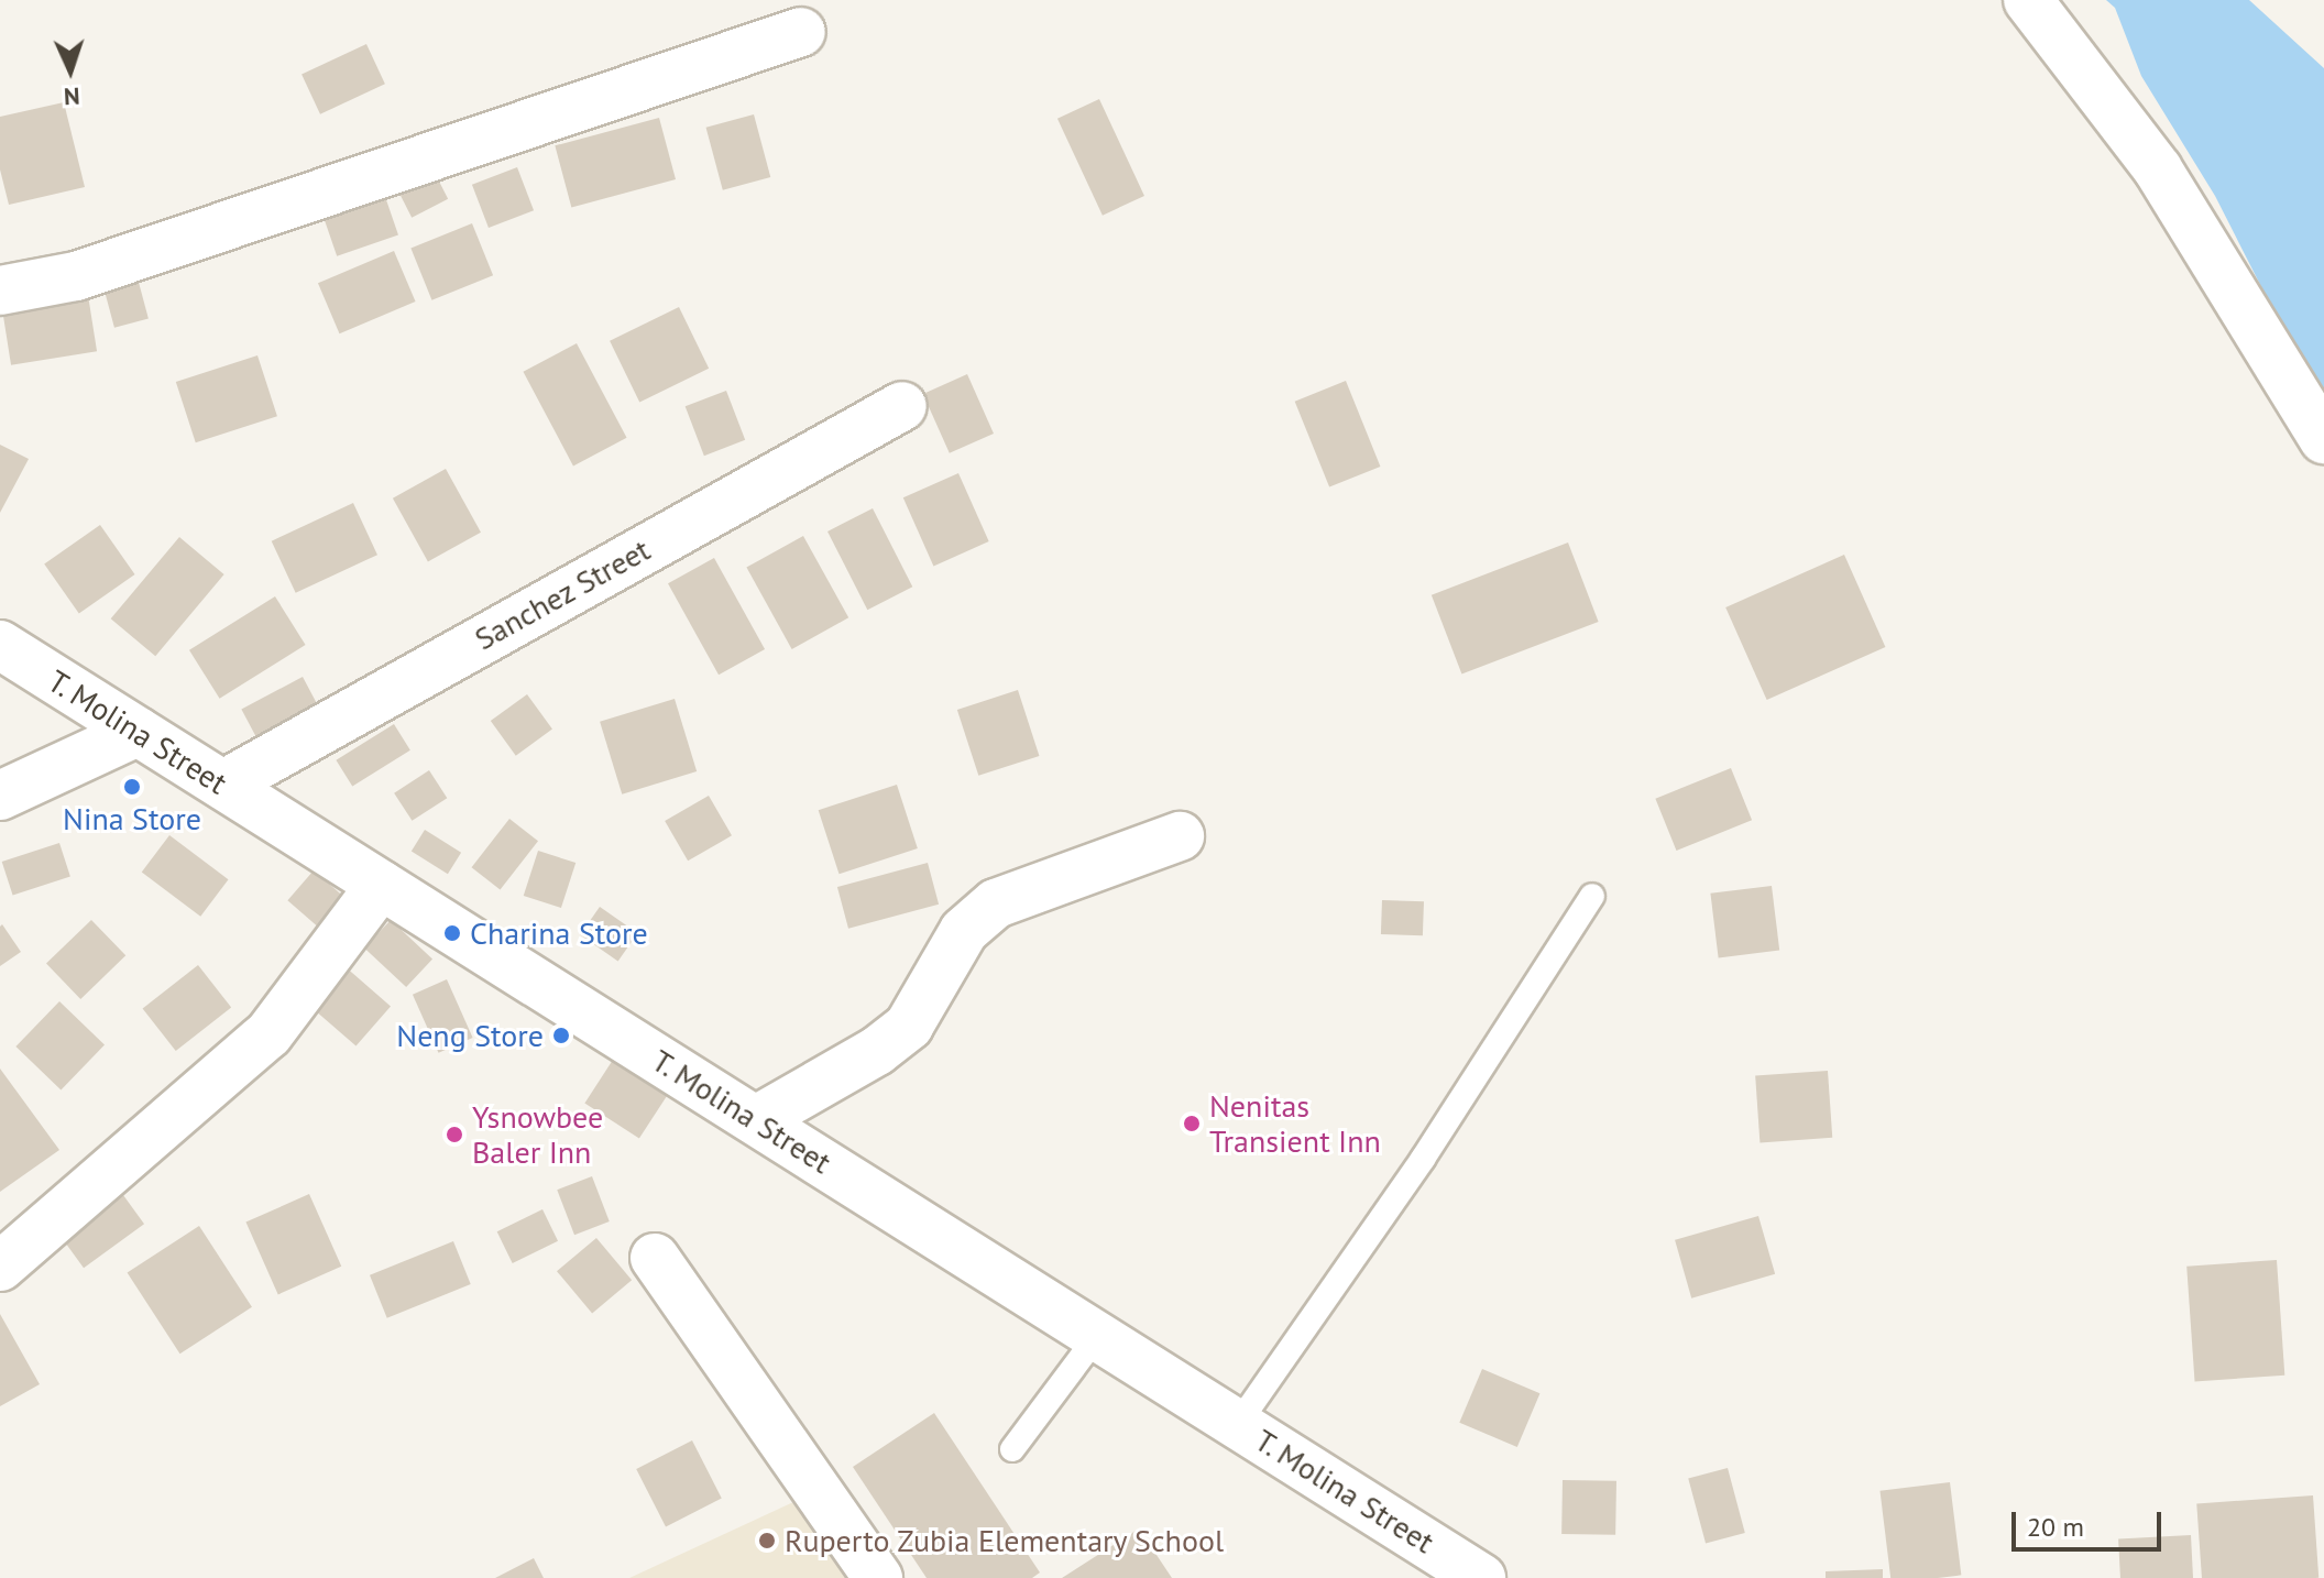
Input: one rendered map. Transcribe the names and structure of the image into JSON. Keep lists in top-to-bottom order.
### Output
{
  "streets": {
    "street": ["Sanchez Street", "T. Molina Street"]
  },
  "crossings": [
    ["Sanchez Street", "T. Molina Street"]
  ],
  "places": [
    "Nina Store",
    "Charina Store",
    "Neng Store",
    "Nenitas Transient Inn",
    "Ysnowbee Baler Inn",
    "Ruperto Zubia Elementary School"
  ],
  "scale_bar": "20 m",
  "north": "bottom"
}
